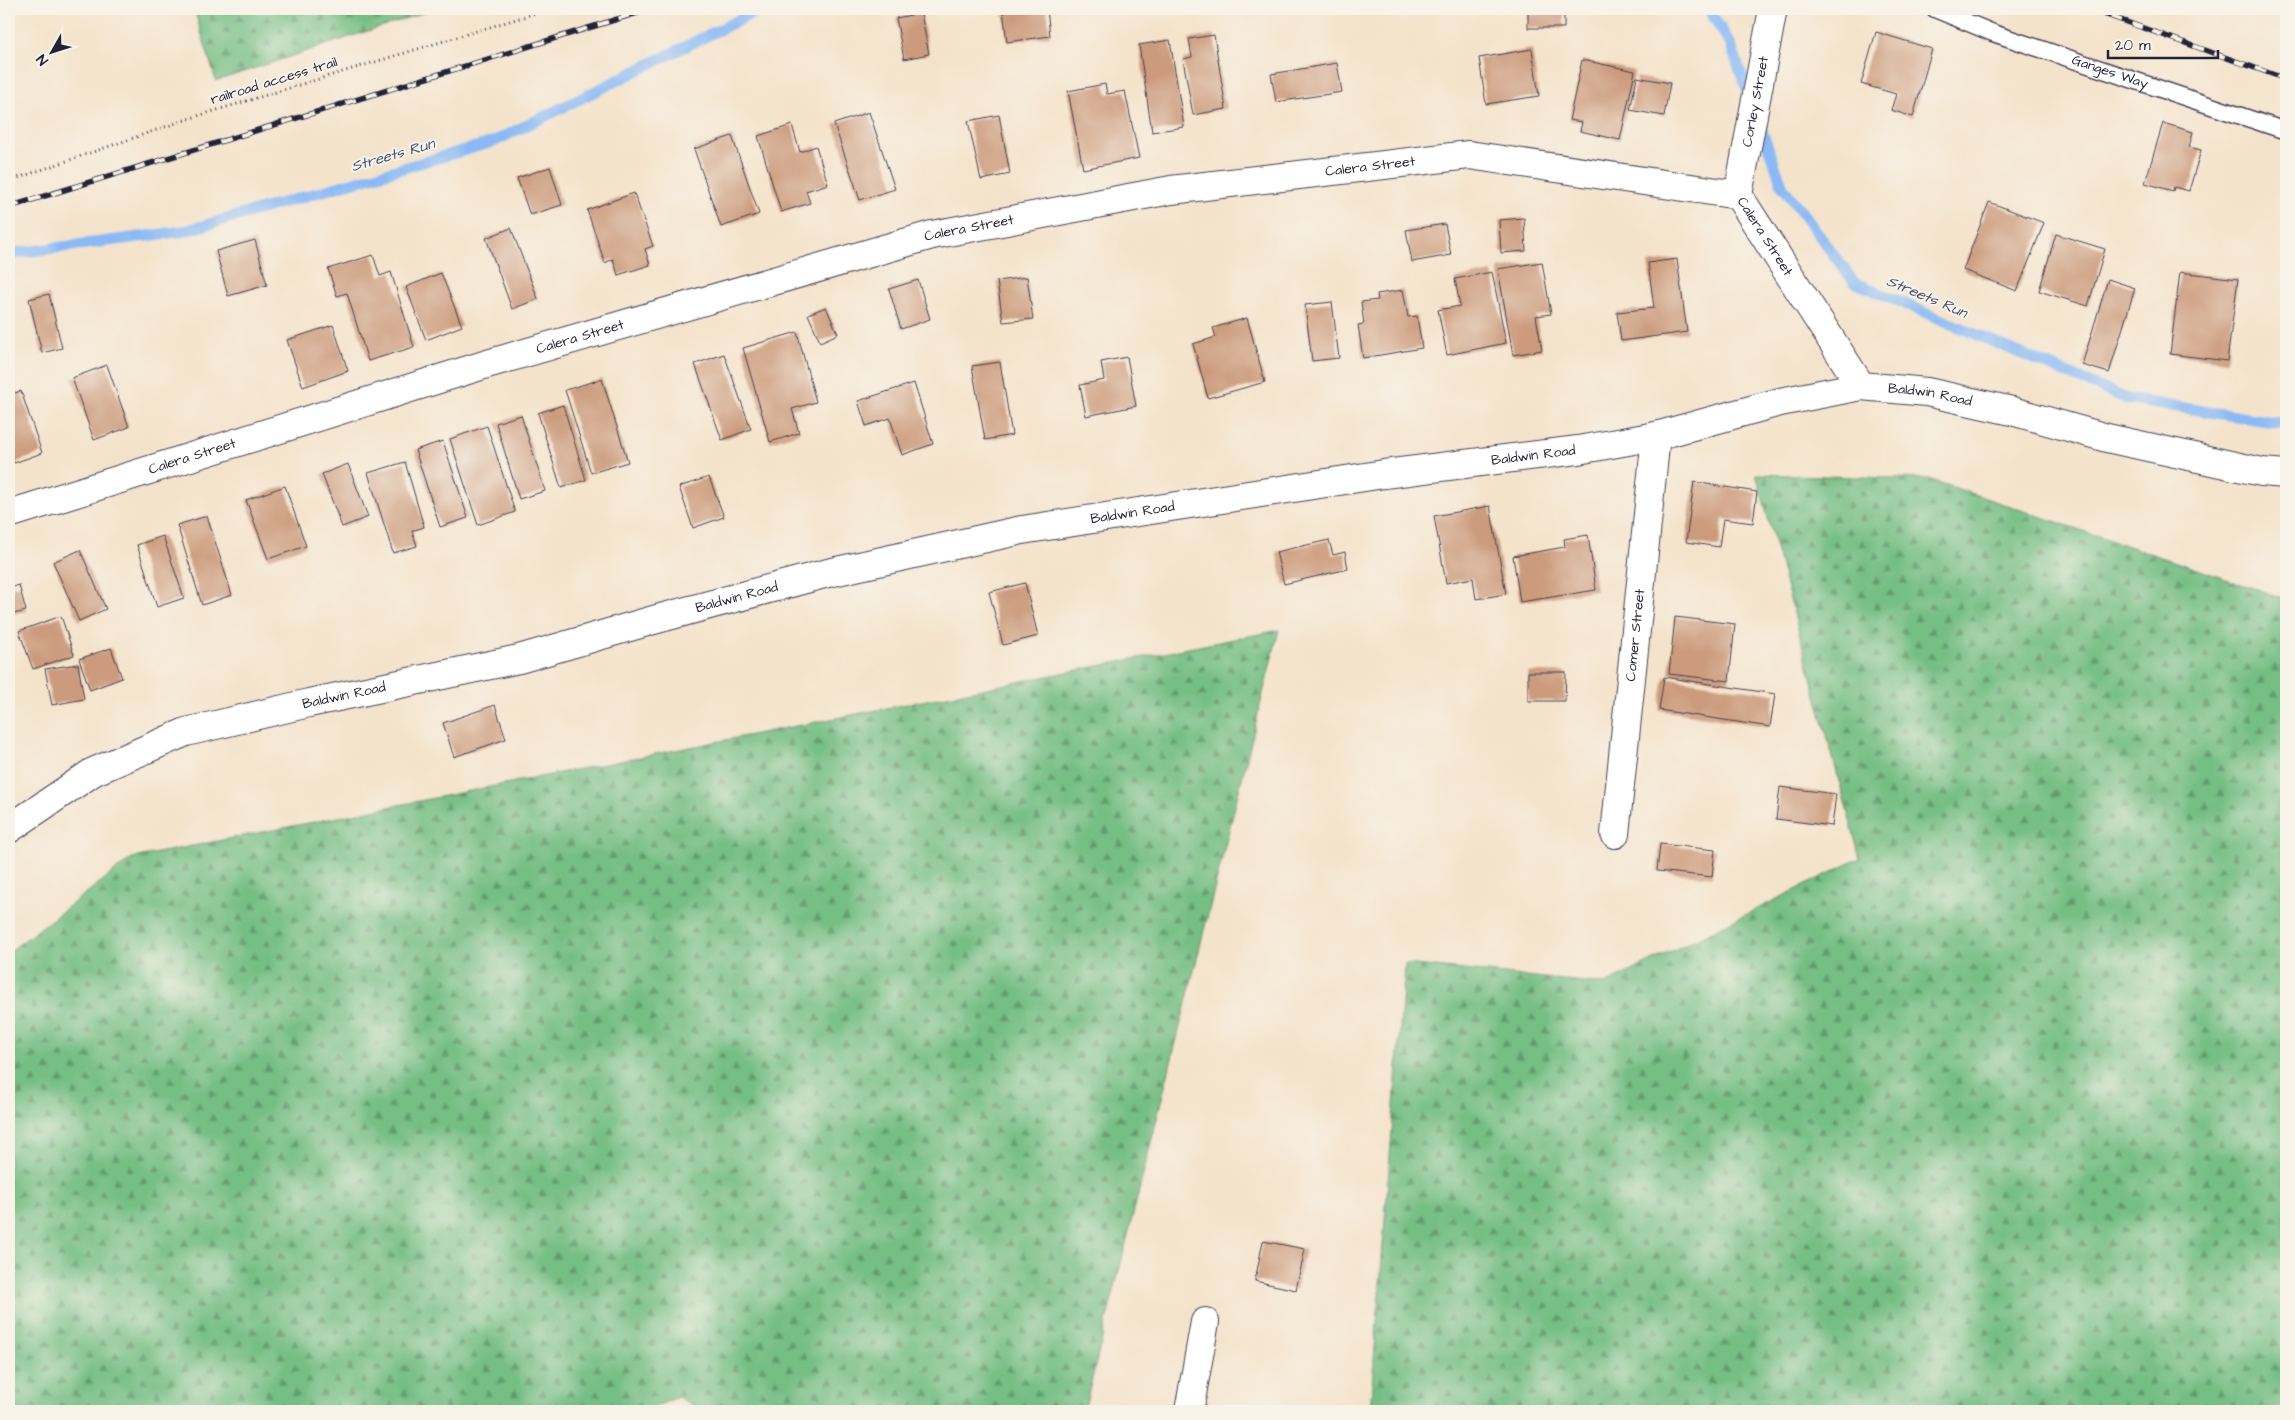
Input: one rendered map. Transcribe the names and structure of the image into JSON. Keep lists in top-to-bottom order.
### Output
{
  "streets": {
    "street": [
      "Corley Street",
      "Calera Street",
      "Baldwin Road",
      "Comer Street"
    ],
    "lane": ["Ganges Way"],
    "path": ["railroad access trail"]
  },
  "crossings": [
    ["Corley Street", "Calera Street"],
    ["Calera Street", "Baldwin Road"],
    ["Baldwin Road", "Comer Street"]
  ],
  "water": ["Streets Run"],
  "scale_bar": "20 m",
  "north": "bottom left"
}
